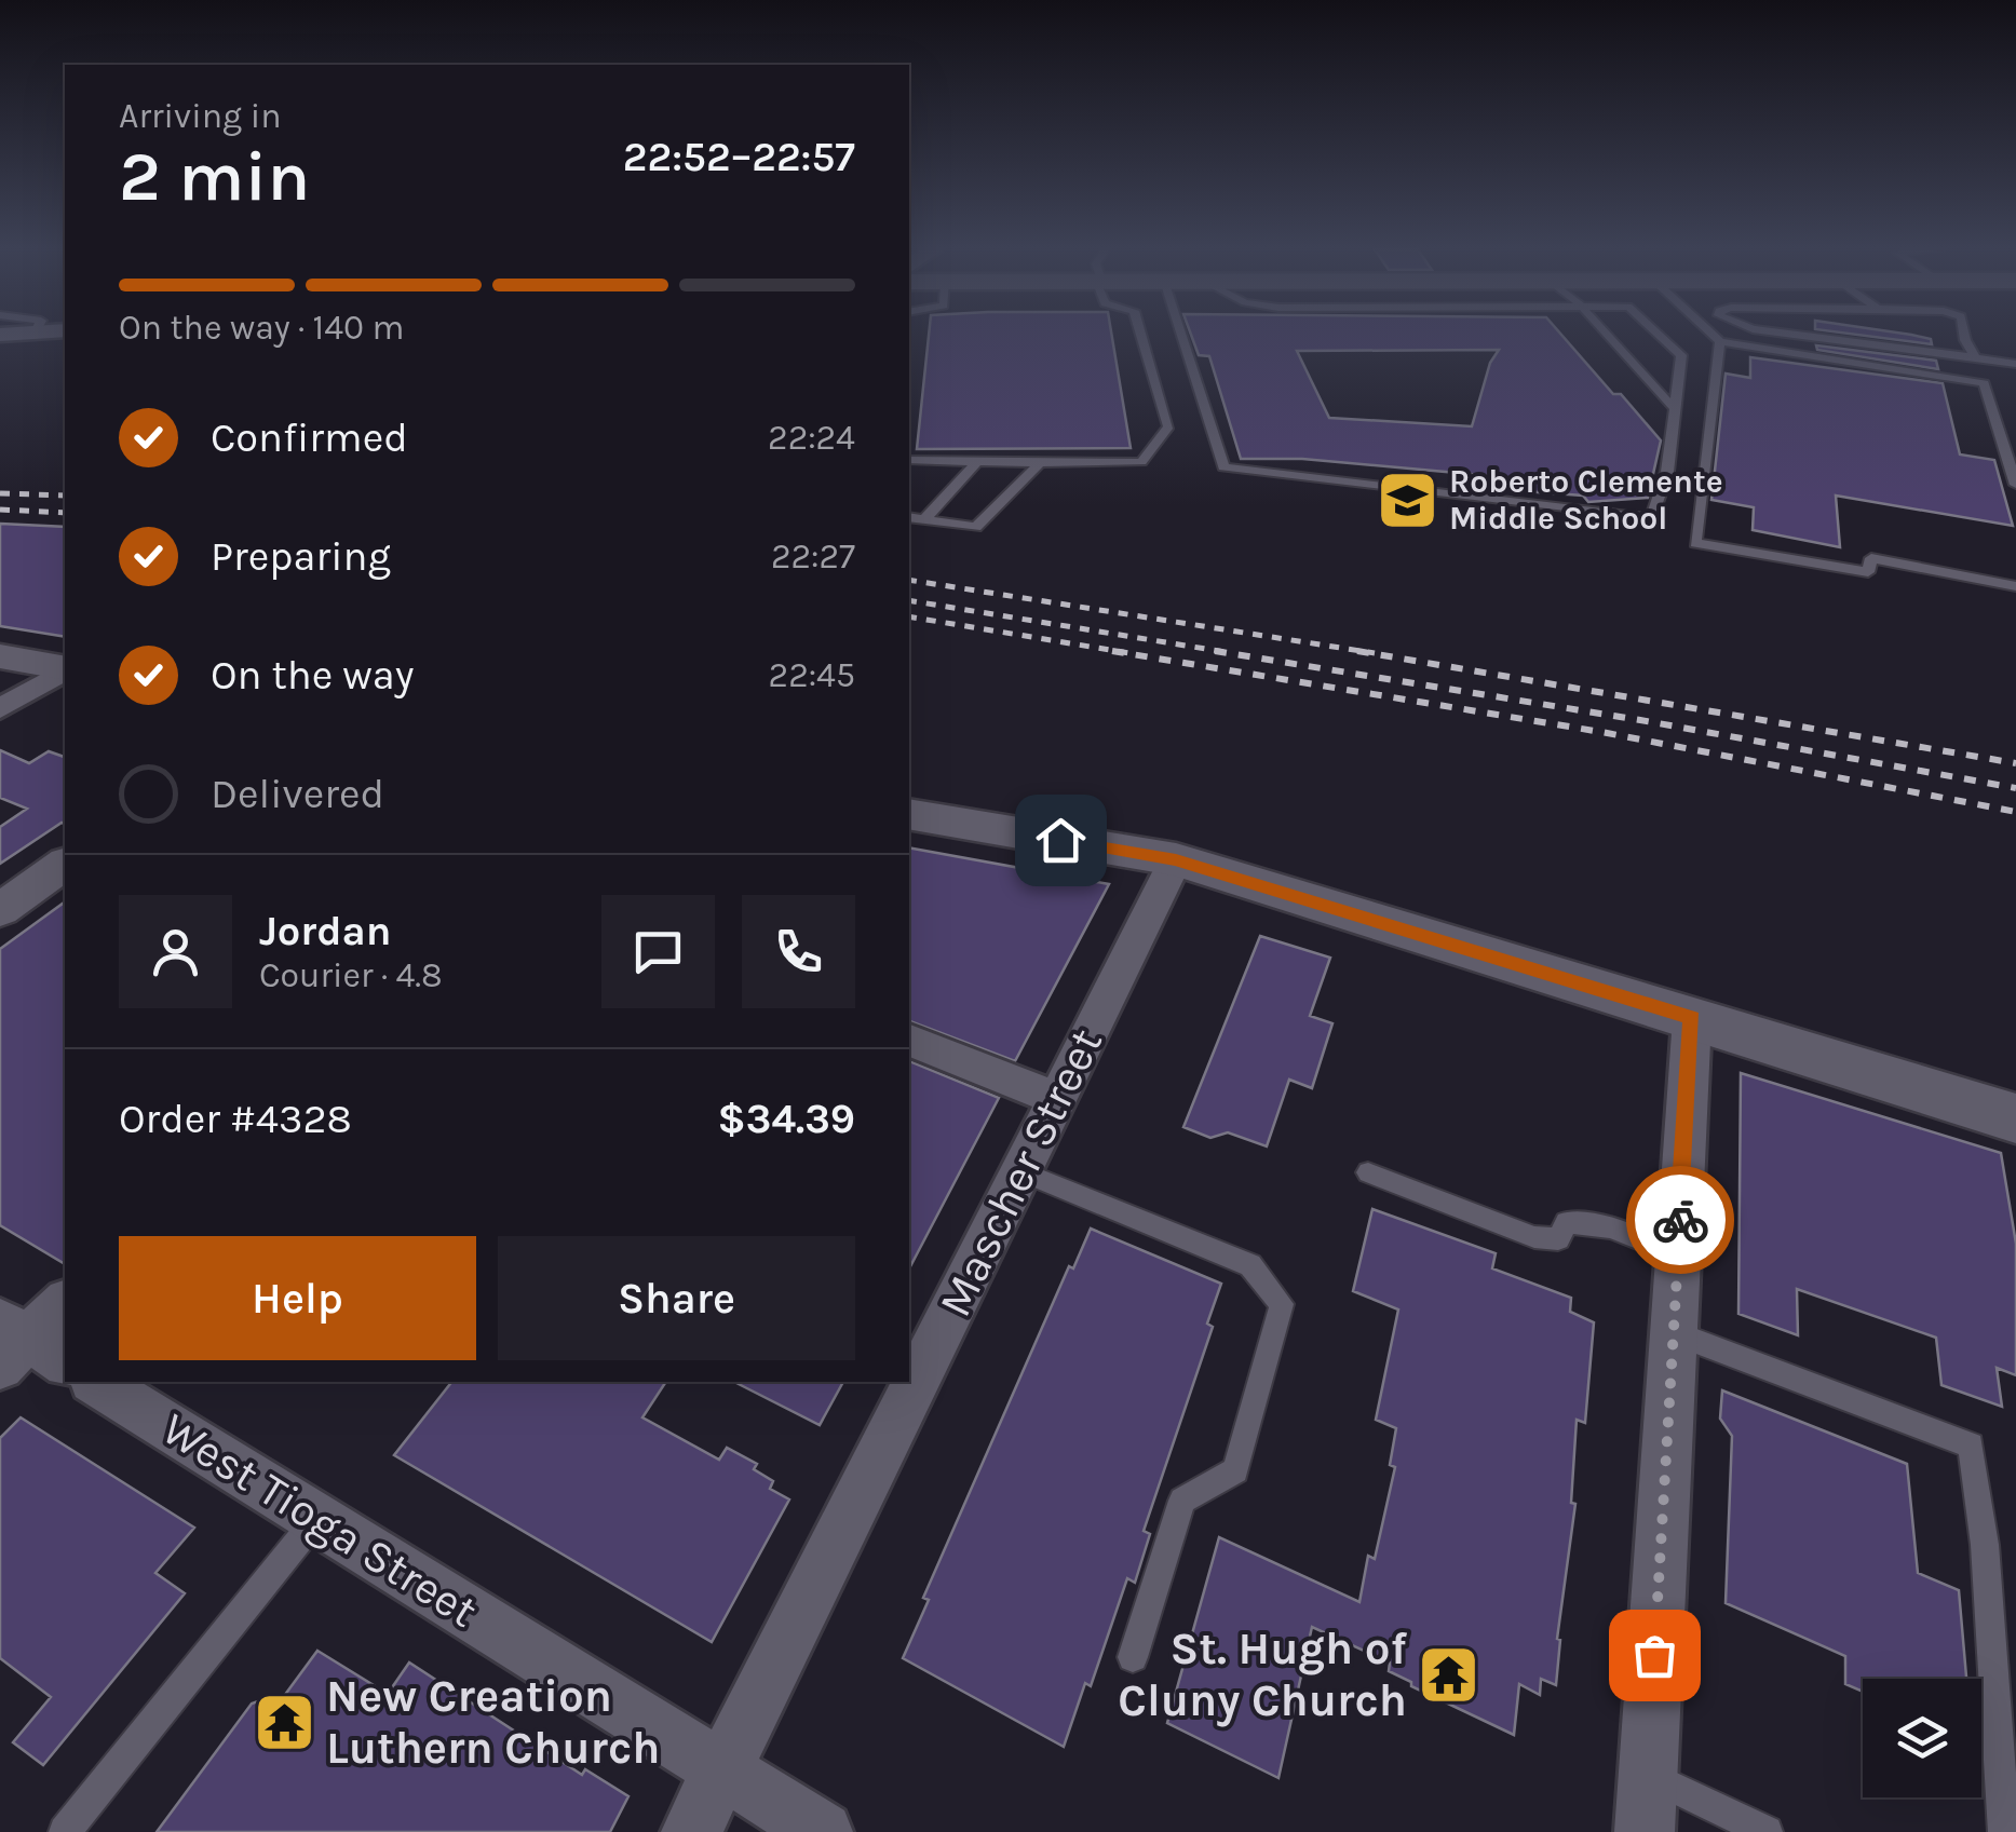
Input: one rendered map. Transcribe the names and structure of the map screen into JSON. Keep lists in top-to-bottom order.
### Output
{
  "streets": {
    "street": ["Mascher Street", "West Tioga Street"]
  },
  "crossings": [
    ["Mascher Street", "West Tioga Street"]
  ],
  "places": {
    "school or university": ["Roberto Clemente Middle School"],
    "temple": ["St. Hugh of Cluny Church", "New Creation Luthern Church"]
  },
  "page": {
    "heading": ["2 min", "Arriving in", "22:52–22:57"],
    "panel": [
      "Jordan",
      "Courier · 4.8",
      "Order #4328",
      "$34.39"
    ],
    "bar": "On the way · 140 m",
    "list": [
      ["Confirmed", "22:24"],
      ["Preparing", "22:27"],
      ["On the way", "22:45"],
      "Delivered"
    ],
    "buttons": ["Help", "Share"]
  }
}
